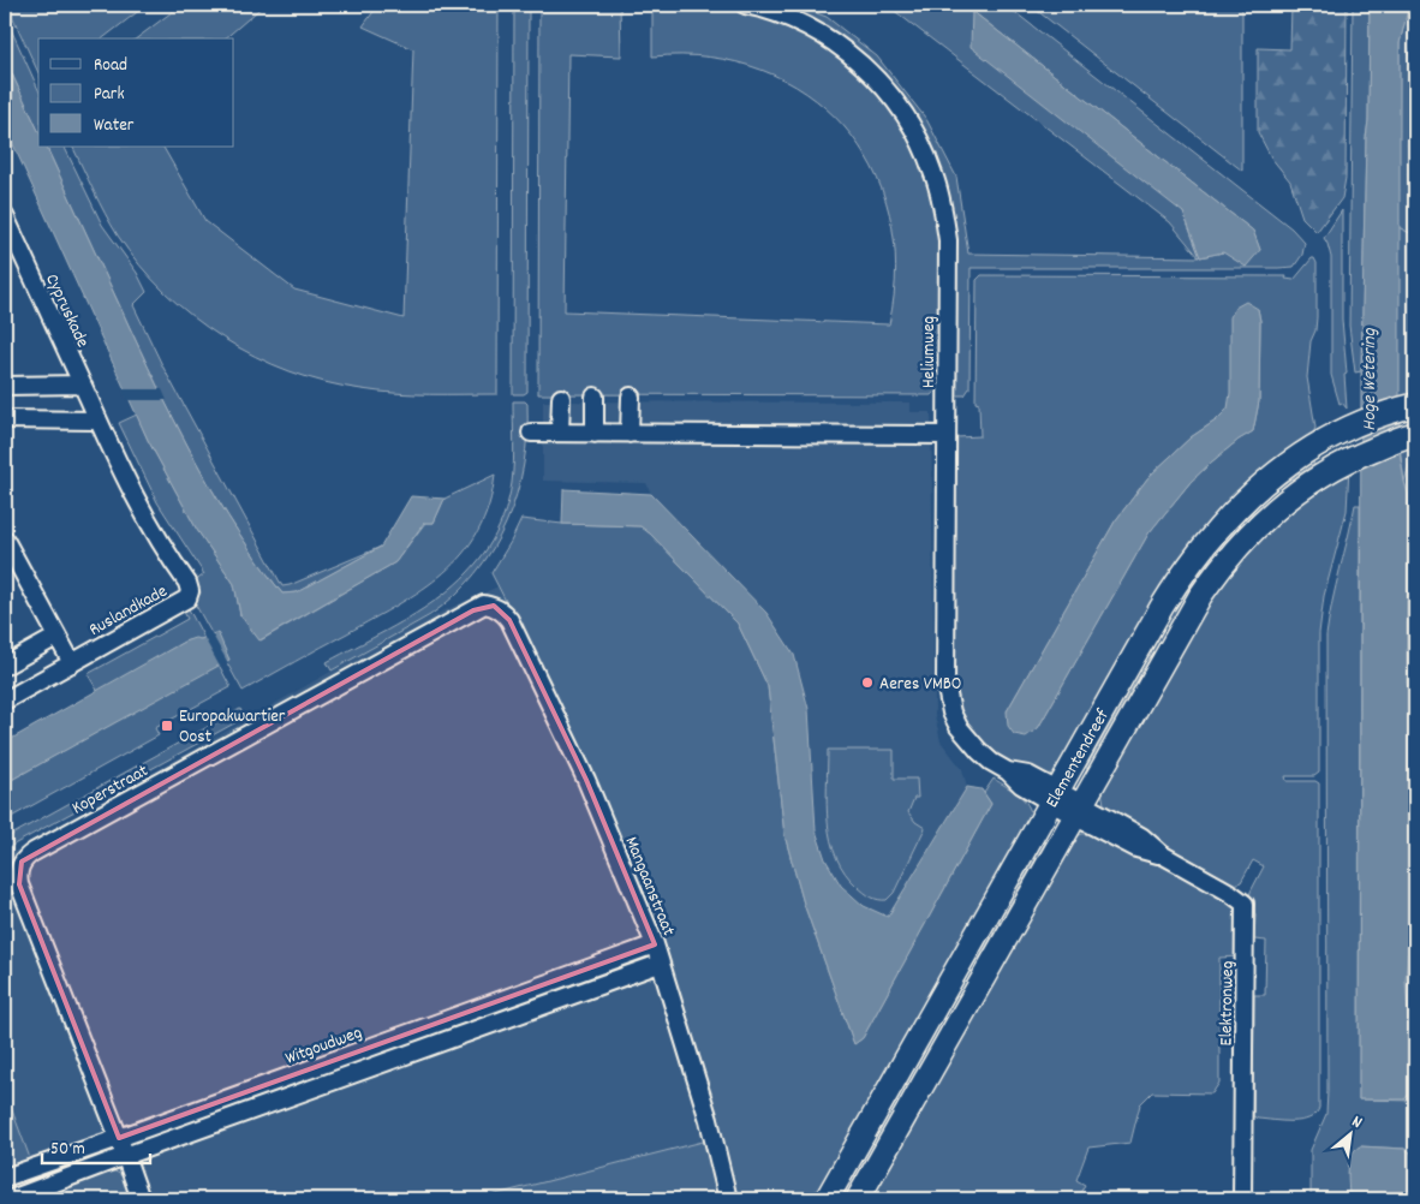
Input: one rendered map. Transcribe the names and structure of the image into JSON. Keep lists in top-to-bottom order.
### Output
{
  "streets": {
    "main road": ["Elementendreef"],
    "street": [
      "Cypruskade",
      "Heliumweg",
      "Ruslandkade",
      "Koperstraat",
      "Mangaanstraat",
      "Elektronweg",
      "Witgoudweg"
    ]
  },
  "crossings": [
    ["Cypruskade", "Ruslandkade"],
    ["Heliumweg", "Elementendreef"],
    ["Heliumweg", "Elektronweg"],
    ["Elementendreef", "Elektronweg"],
    ["Koperstraat", "Mangaanstraat"],
    ["Koperstraat", "Witgoudweg"],
    ["Mangaanstraat", "Witgoudweg"]
  ],
  "water": ["Hoge Wetering"],
  "places": {
    "other": ["Aeres VMBO"],
    "transit": ["Europakwartier Oost"]
  },
  "legend": ["Road", "Park", "Water"],
  "scale_bar": "50 m",
  "north": "top right"
}
